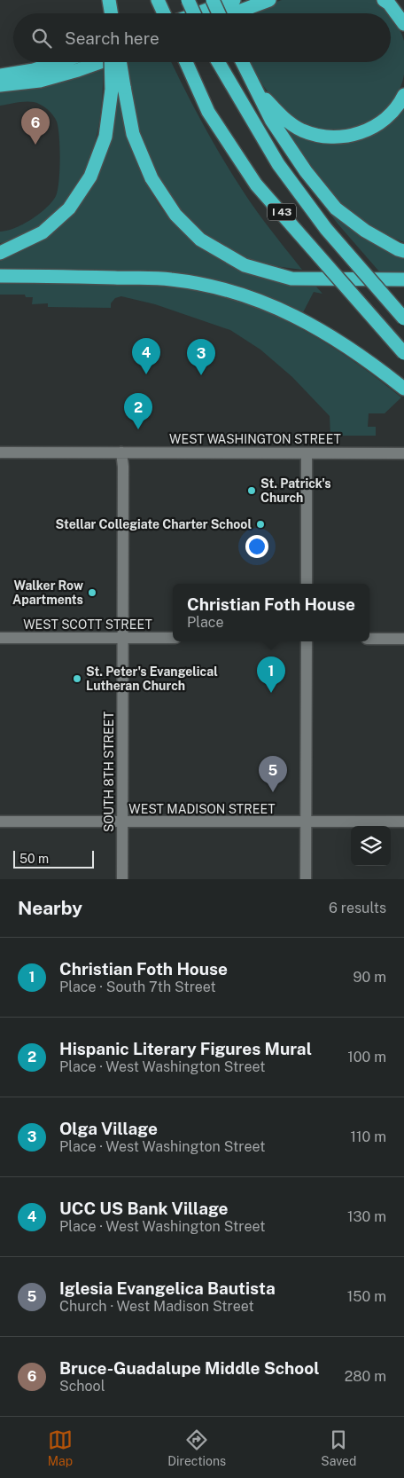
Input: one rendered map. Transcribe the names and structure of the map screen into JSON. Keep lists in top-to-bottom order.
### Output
{
  "streets": {
    "highway": ["I 43"],
    "street": [
      "WEST WASHINGTON STREET",
      "WEST SCOTT STREET",
      "SOUTH 8TH STREET",
      "WEST MADISON STREET"
    ]
  },
  "crossings": [
    ["WEST WASHINGTON STREET", "SOUTH 8TH STREET"],
    ["WEST SCOTT STREET", "SOUTH 8TH STREET"],
    ["SOUTH 8TH STREET", "WEST MADISON STREET"]
  ],
  "places": [
    "St. Patrick's Church",
    "Stellar Collegiate Charter School",
    "Walker Row Apartments",
    "St. Peter's Evangelical Lutheran Church"
  ],
  "scale_bar": "50 m",
  "page": {
    "search": "Search here",
    "pins": [
      "6",
      "4",
      "3",
      "2",
      "1",
      "5"
    ],
    "popup": ["Christian Foth House", "Place"],
    "scale": "50 m",
    "heading": ["Nearby", "6 results"],
    "list": [
      {
        "mark": "1",
        "name": "Christian Foth House",
        "note": "Place · South 7th Street",
        "value": "90 m"
      },
      {
        "mark": "2",
        "name": "Hispanic Literary Figures Mural",
        "note": "Place · West Washington Street",
        "value": "100 m"
      },
      {
        "mark": "3",
        "name": "Olga Village",
        "note": "Place · West Washington Street",
        "value": "110 m"
      },
      {
        "mark": "4",
        "name": "UCC US Bank Village",
        "note": "Place · West Washington Street",
        "value": "130 m"
      },
      {
        "mark": "5",
        "name": "Iglesia Evangelica Bautista",
        "note": "Church · West Madison Street",
        "value": "150 m"
      },
      {
        "mark": "6",
        "name": "Bruce-Guadalupe Middle School",
        "note": "School",
        "value": "280 m"
      }
    ],
    "nav": ["Map", "Directions", "Saved"]
  }
}
